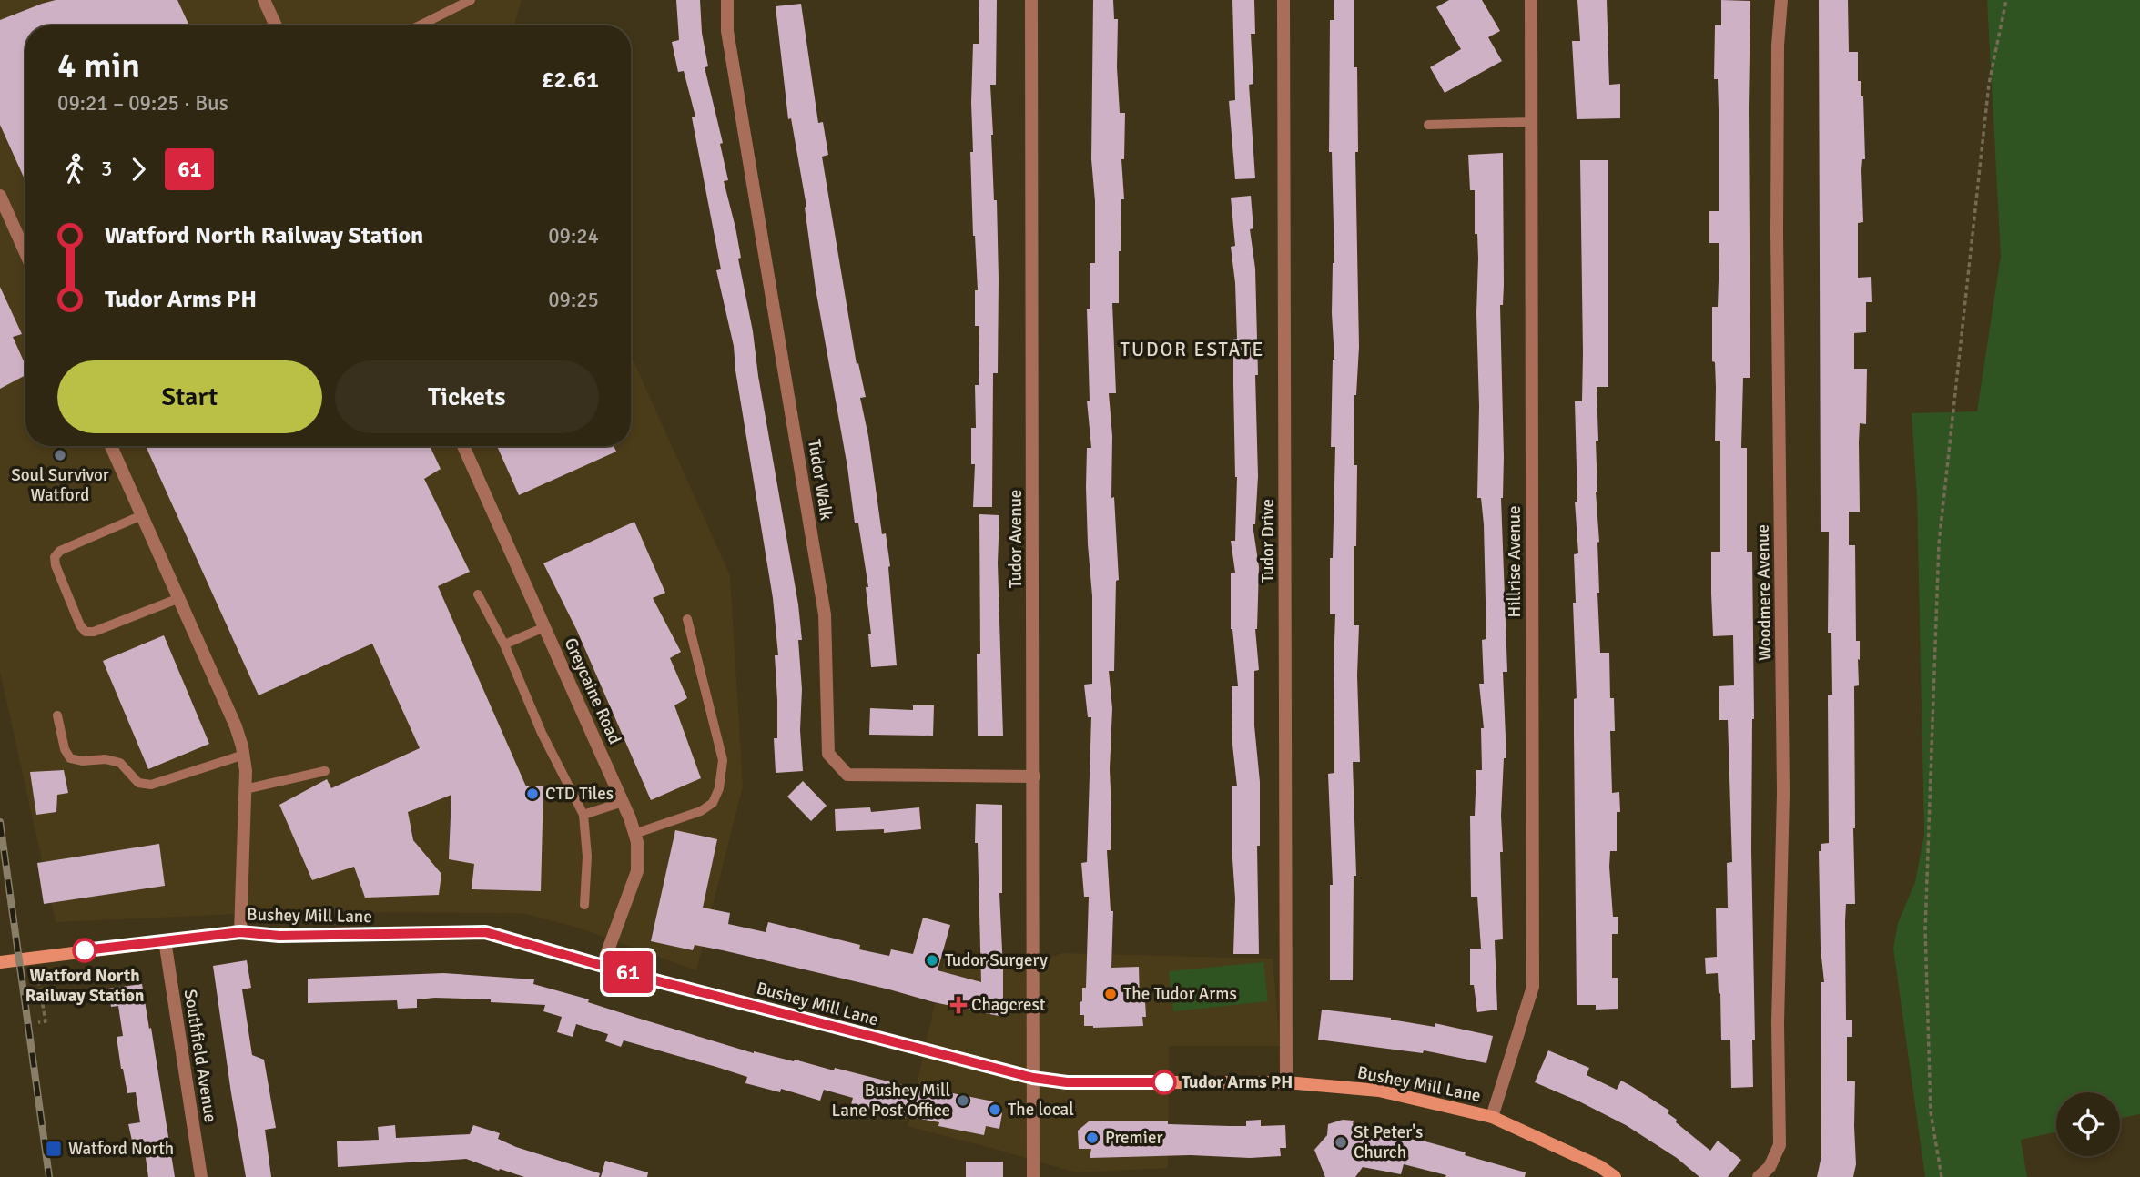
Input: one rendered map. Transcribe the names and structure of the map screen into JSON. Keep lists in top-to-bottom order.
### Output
{
  "streets": {
    "street": [
      "Tudor Walk",
      "Tudor Avenue",
      "Tudor Drive",
      "Hillrise Avenue",
      "Woodmere Avenue",
      "Greycaine Road",
      "Bushey Mill Lane",
      "Southfield Avenue"
    ]
  },
  "crossings": [
    ["Tudor Walk", "Tudor Avenue"],
    ["Tudor Avenue", "Bushey Mill Lane"],
    ["Tudor Drive", "Bushey Mill Lane"],
    ["Hillrise Avenue", "Bushey Mill Lane"],
    ["Greycaine Road", "Bushey Mill Lane"],
    ["Bushey Mill Lane", "Southfield Avenue"]
  ],
  "districts": ["TUDOR ESTATE"],
  "places": {
    "other": [
      "Soul Survivor Watford",
      "CTD Tiles",
      "Watford North Railway Station",
      "Tudor Surgery",
      "The Tudor Arms",
      "Tudor Arms PH",
      "Bushey Mill Lane Post Office",
      "The local",
      "Premier",
      "St Peter's Church"
    ],
    "health": ["Chagcrest"],
    "transit": ["Watford North"]
  },
  "lines": ["bus line 61"],
  "page": {
    "on_map": "61",
    "heading": ["4 min", "09:21 – 09:25 · Bus", "£2.61"],
    "legs": ["3", "61"],
    "list": [
      {
        "name": "Watford North Railway Station",
        "value": "09:24"
      },
      {
        "name": "Tudor Arms PH",
        "value": "09:25"
      }
    ],
    "buttons": ["Start", "Tickets"]
  }
}
